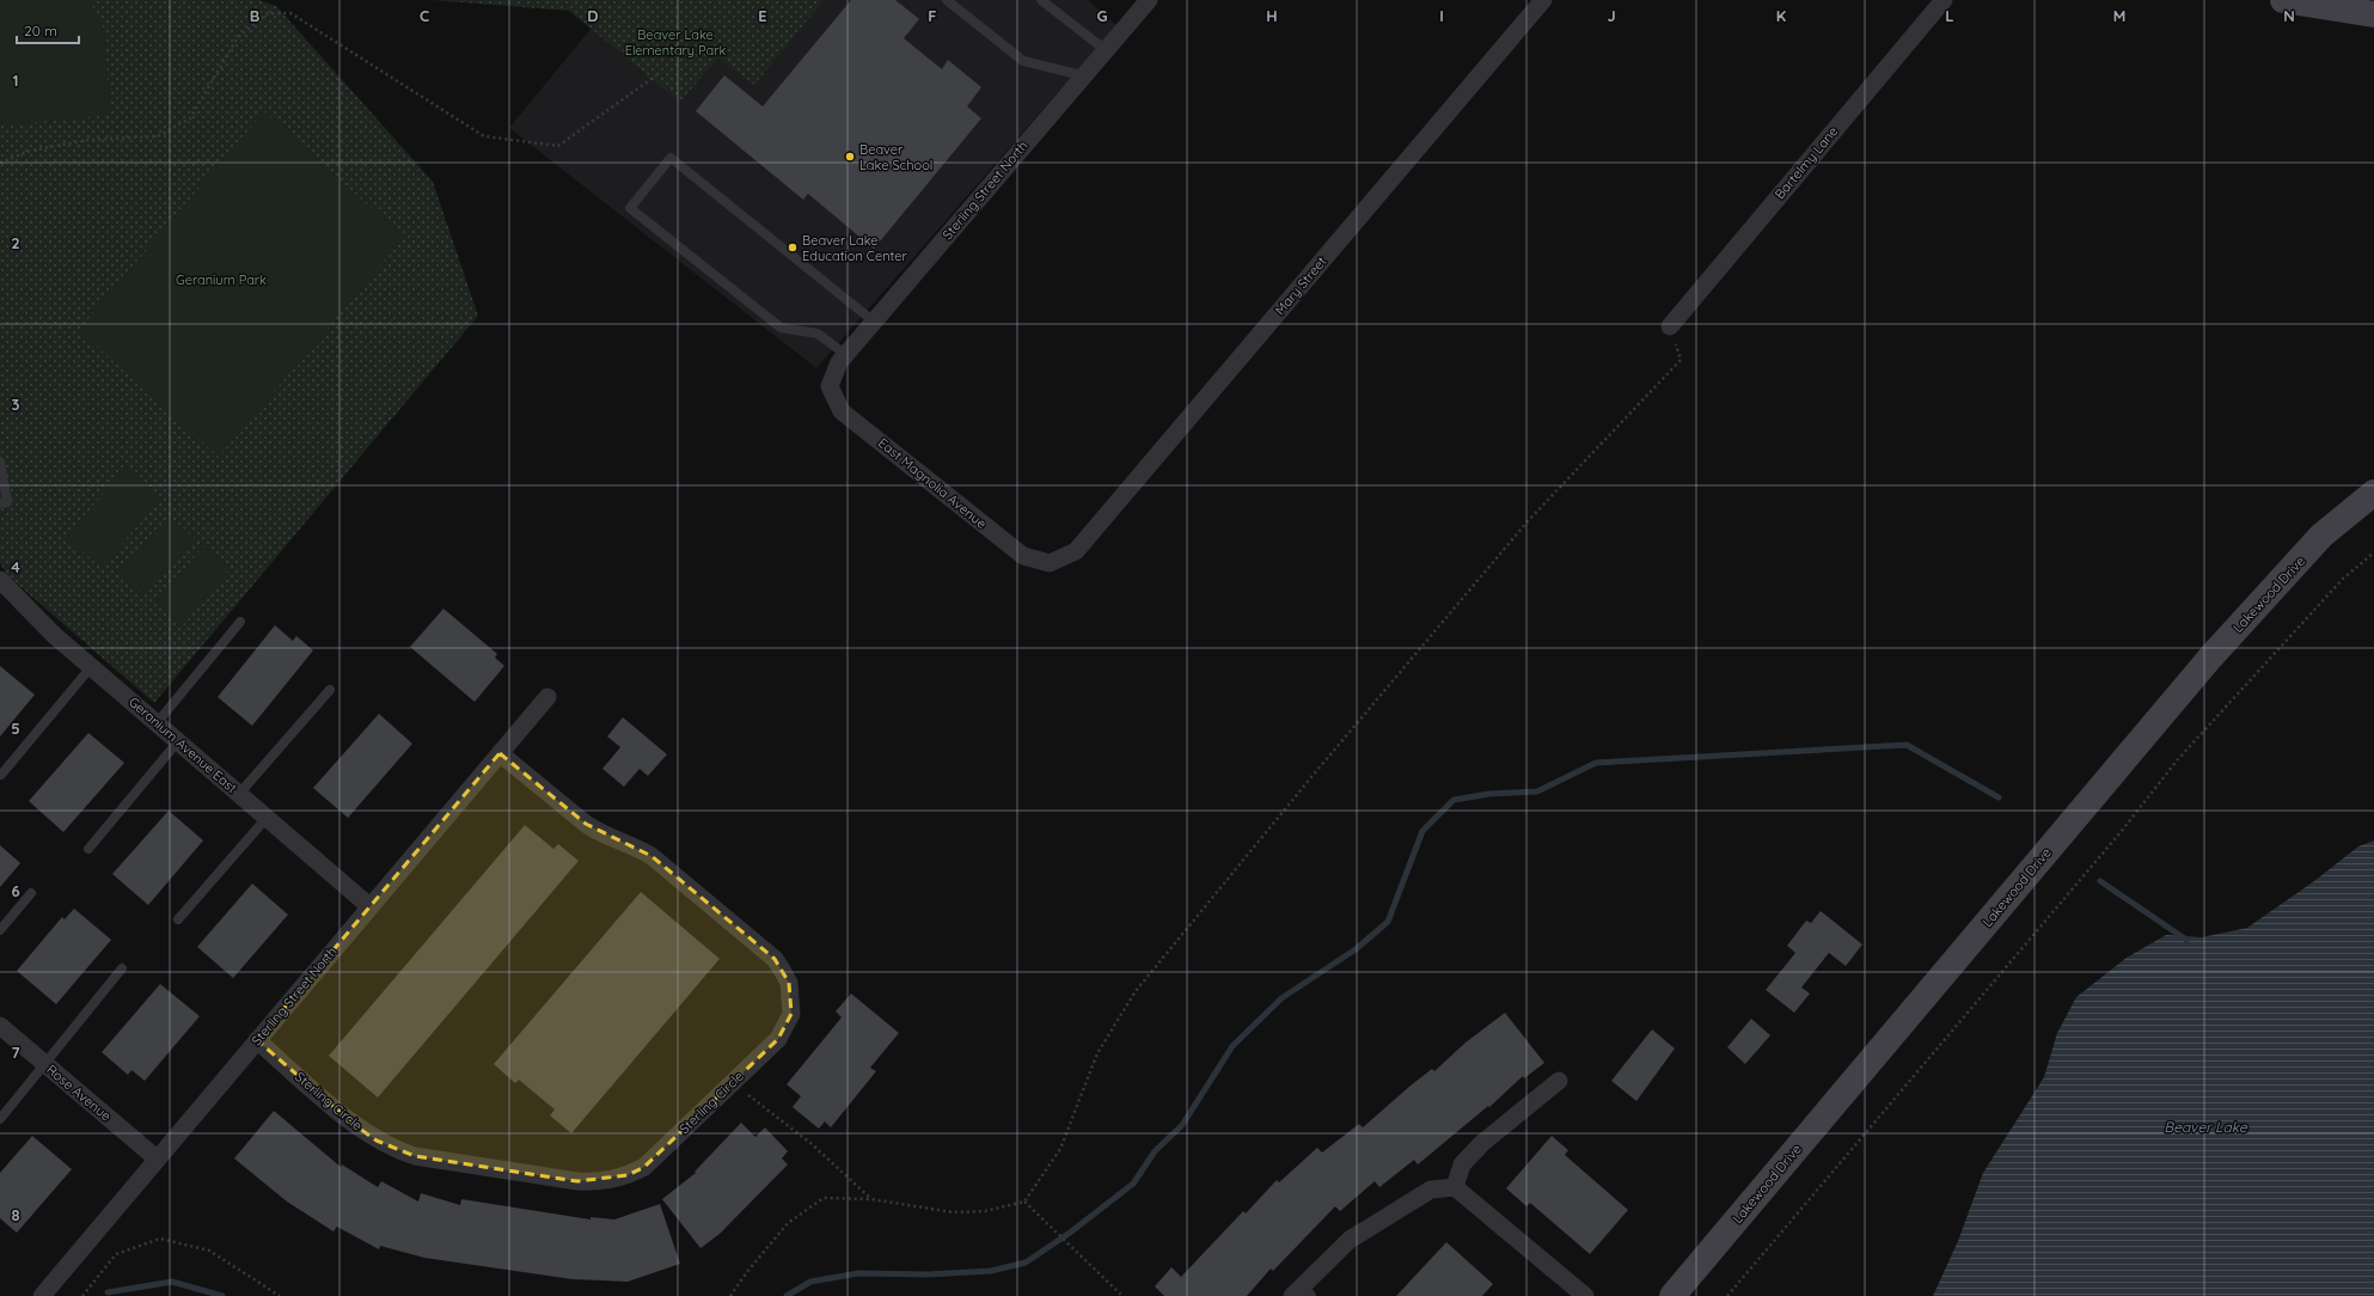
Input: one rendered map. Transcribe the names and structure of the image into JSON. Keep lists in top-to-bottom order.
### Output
{
  "streets": {
    "street": [
      "Bartelmy Lane",
      "Sterling Street North",
      "Mary Street",
      "East Magnolia Avenue",
      "Lakewood Drive",
      "Geranium Avenue East",
      "Rose Avenue",
      "Sterling Circle"
    ]
  },
  "crossings": [
    ["Sterling Street North", "East Magnolia Avenue"],
    ["Sterling Street North", "Geranium Avenue East"],
    ["Sterling Street North", "Rose Avenue"],
    ["Sterling Street North", "Sterling Circle"],
    ["Mary Street", "East Magnolia Avenue"]
  ],
  "water": ["Beaver Lake"],
  "parks": ["Beaver Lake Elementary Park", "Geranium Park"],
  "places": ["Beaver Lake School", "Beaver Lake Education Center"],
  "scale_bar": "20 m",
  "grid": {
    "columns": [
      "B",
      "C",
      "D",
      "E",
      "F",
      "G",
      "H",
      "I",
      "J",
      "K",
      "L",
      "M",
      "N"
    ],
    "rows": [
      "1",
      "2",
      "3",
      "4",
      "5",
      "6",
      "7",
      "8"
    ]
  }
}
